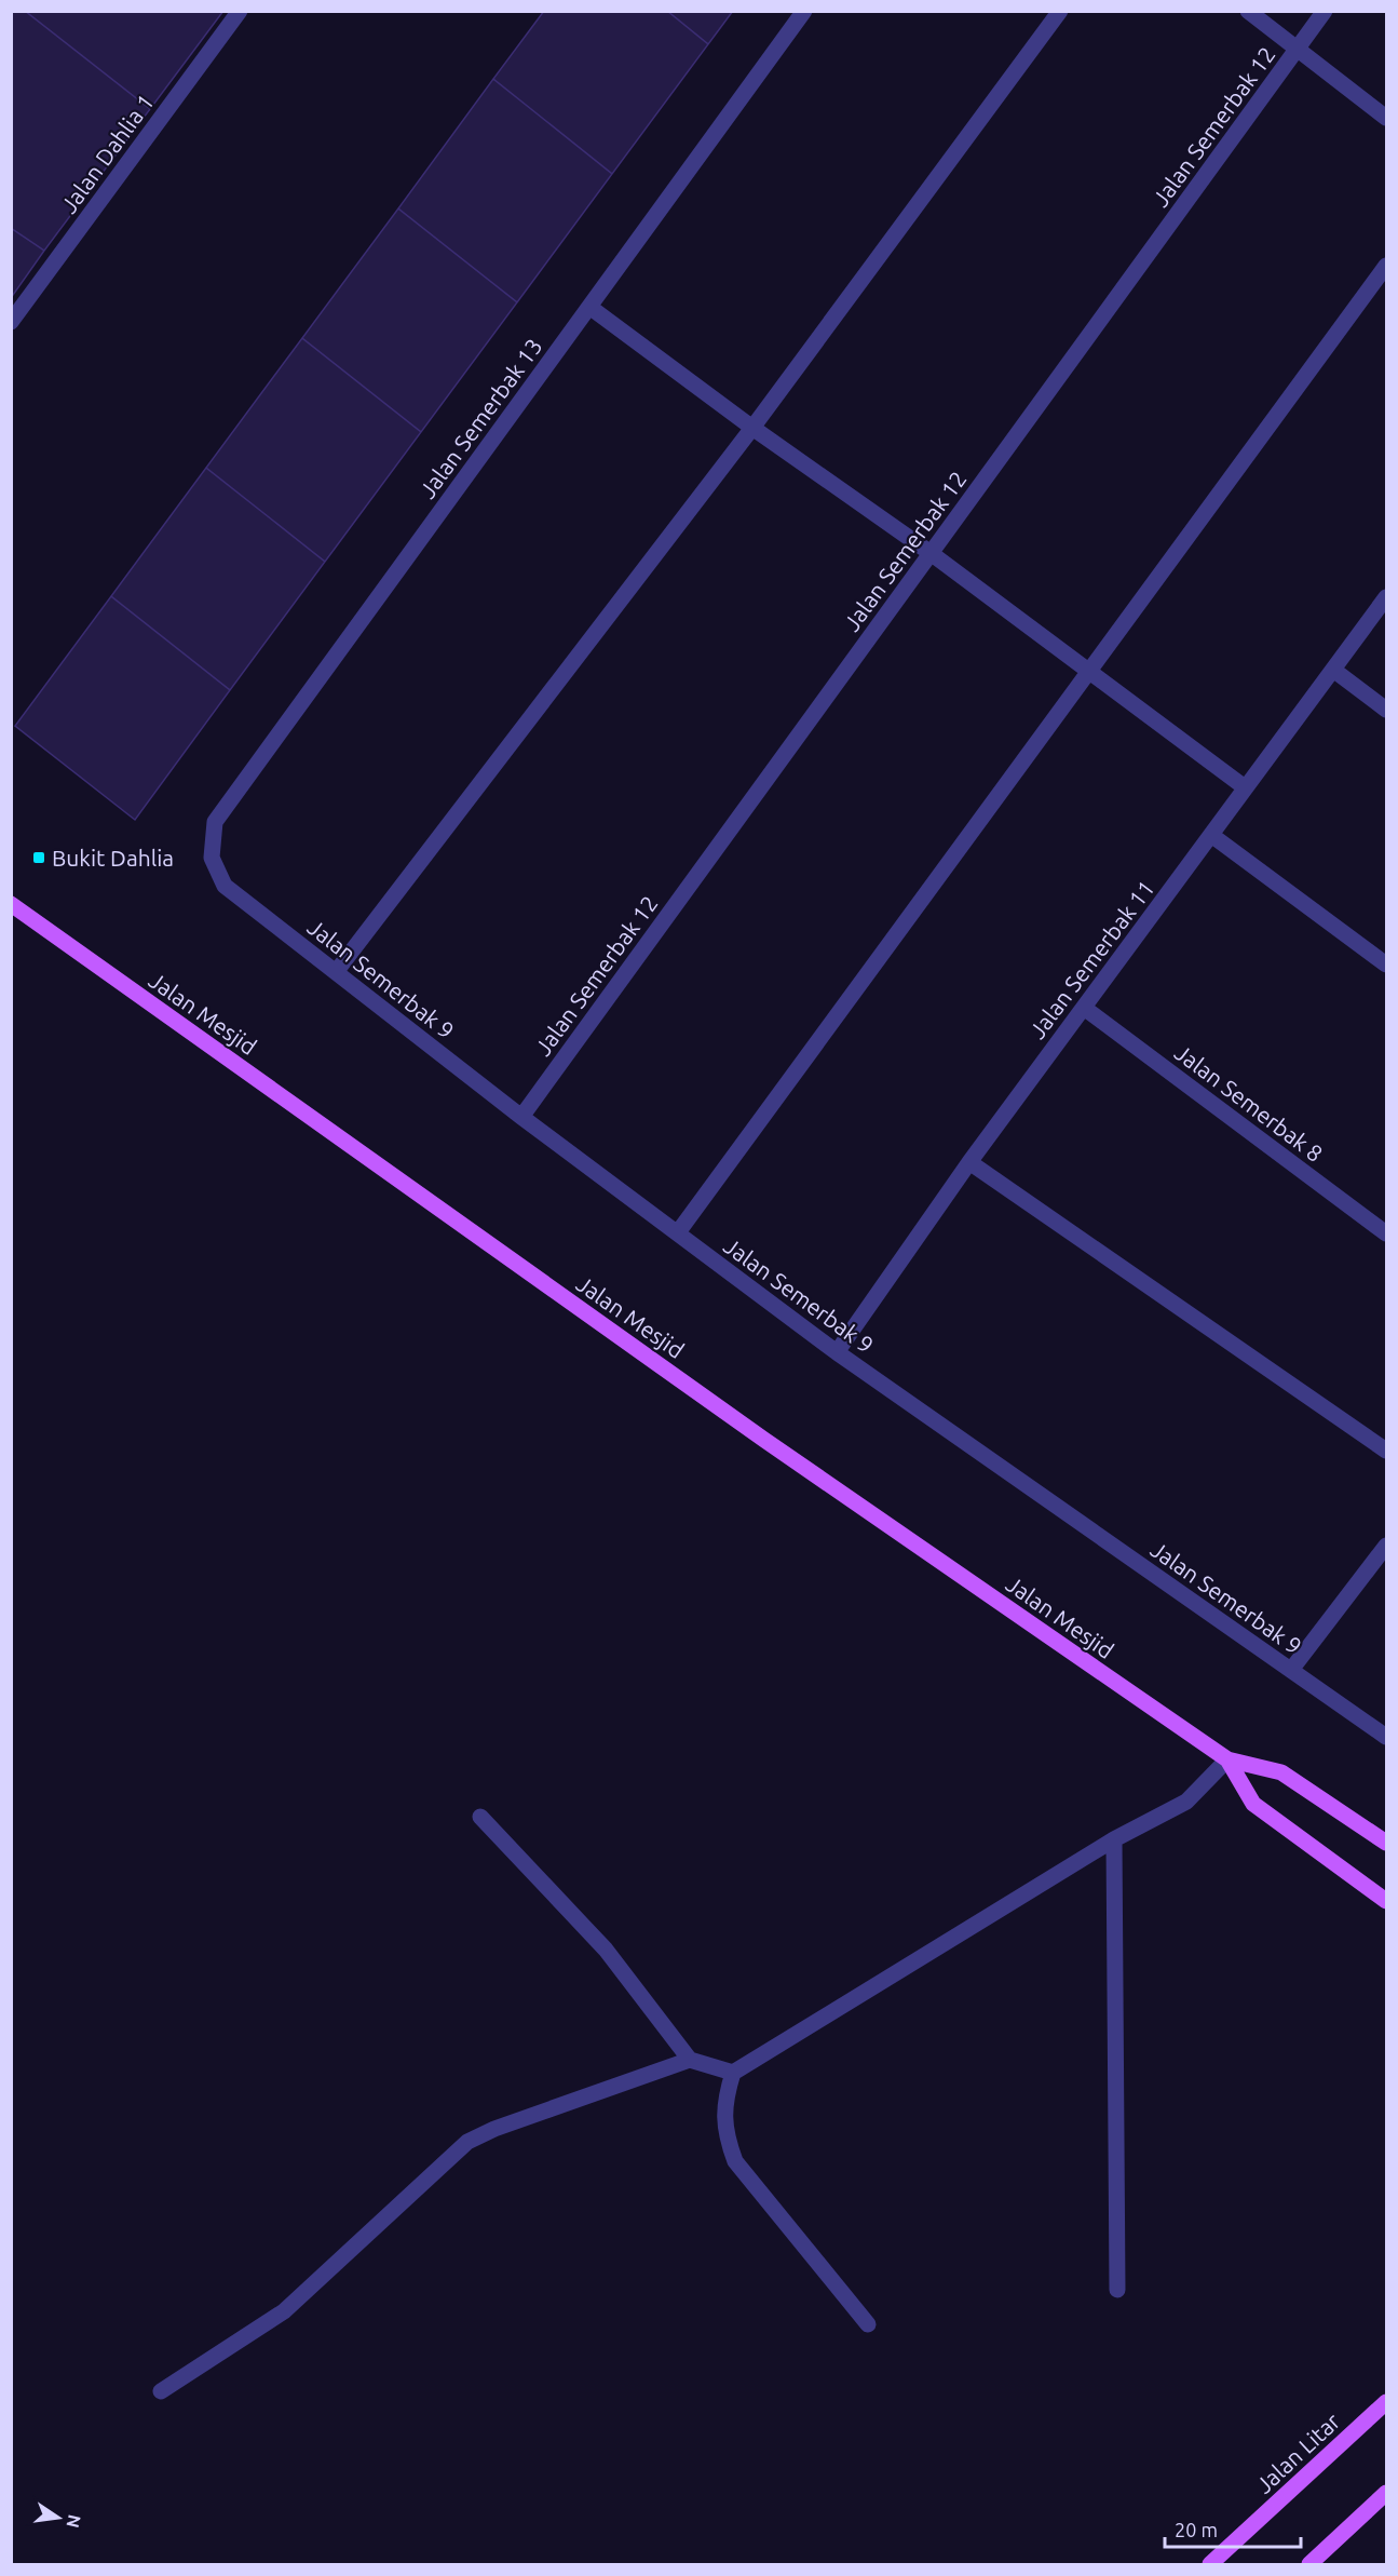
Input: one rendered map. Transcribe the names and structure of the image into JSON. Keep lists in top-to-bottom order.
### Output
{
  "streets": {
    "main road": ["Jalan Mesjid", "Jalan Litar"],
    "street": [
      "Jalan Semerbak 12",
      "Jalan Dahlia 1",
      "Jalan Semerbak 13",
      "Jalan Semerbak 11",
      "Jalan Semerbak 9",
      "Jalan Semerbak 8"
    ]
  },
  "crossings": [
    ["Jalan Semerbak 12", "Jalan Semerbak 9"],
    ["Jalan Semerbak 13", "Jalan Semerbak 9"],
    ["Jalan Semerbak 11", "Jalan Semerbak 9"],
    ["Jalan Semerbak 11", "Jalan Semerbak 8"]
  ],
  "places": {
    "transit": ["Bukit Dahlia"]
  },
  "scale_bar": "20 m",
  "north": "right"
}
